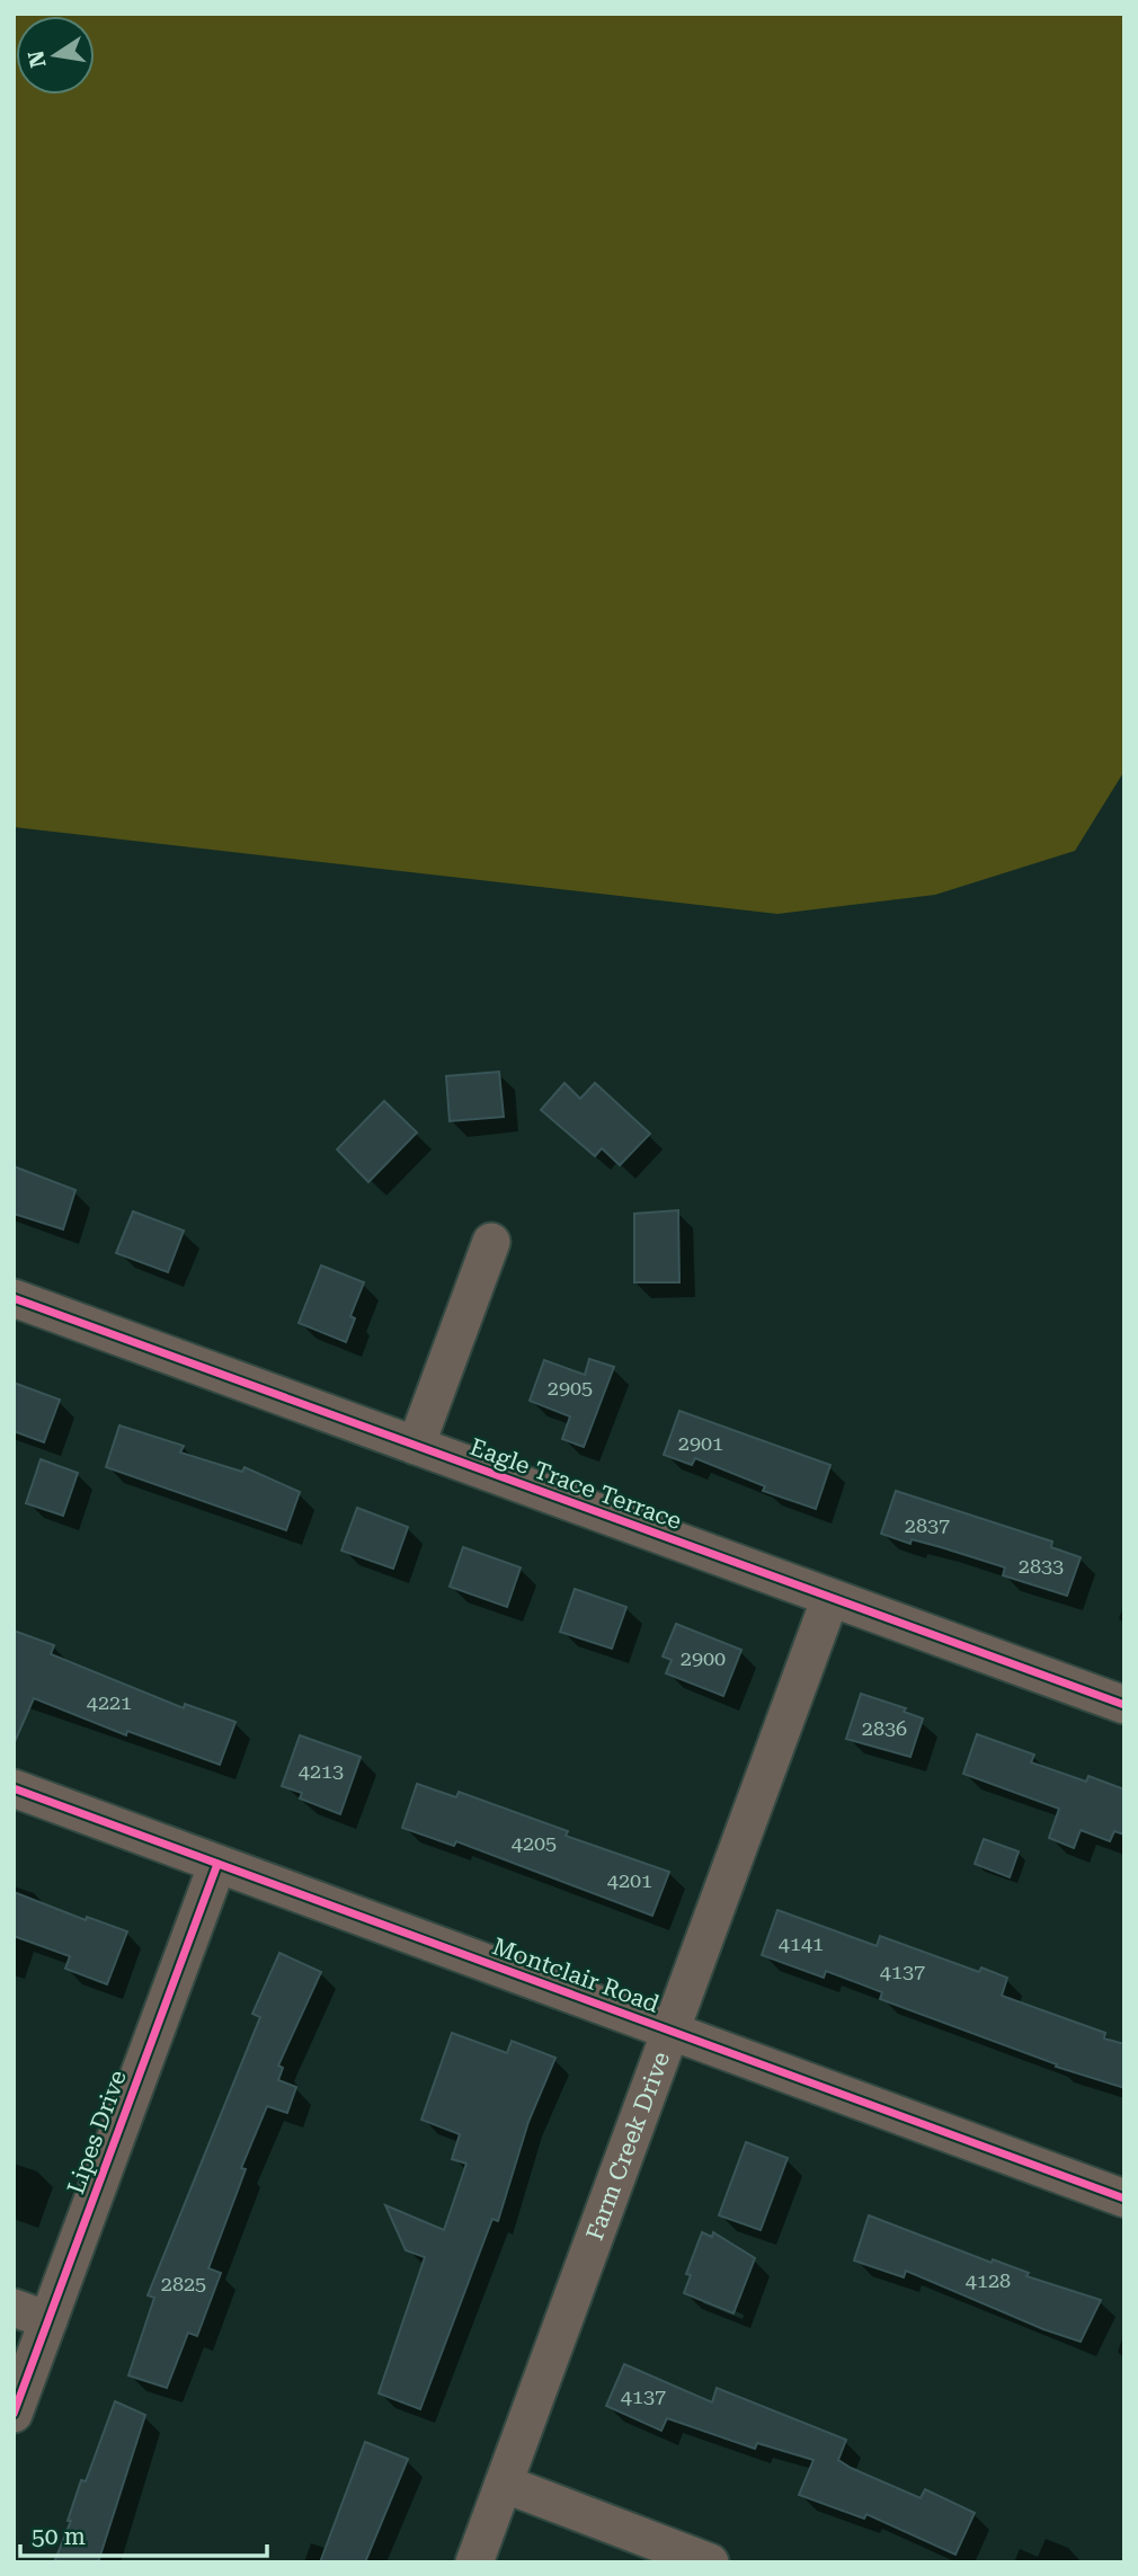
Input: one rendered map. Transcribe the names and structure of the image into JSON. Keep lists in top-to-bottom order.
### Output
{
  "streets": {
    "street": [
      "Eagle Trace Terrace",
      "Montclair Road",
      "Lipes Drive",
      "Farm Creek Drive"
    ]
  },
  "crossings": [
    ["Eagle Trace Terrace", "Farm Creek Drive"],
    ["Montclair Road", "Lipes Drive"],
    ["Montclair Road", "Farm Creek Drive"]
  ],
  "house_numbers": [
    "2905",
    "2901",
    "2837",
    "2833",
    "2900",
    "4221",
    "2836",
    "4213",
    "4205",
    "4201",
    "4141",
    "4137",
    "4128",
    "2825",
    "4137"
  ],
  "scale_bar": "50 m",
  "north": "left"
}
